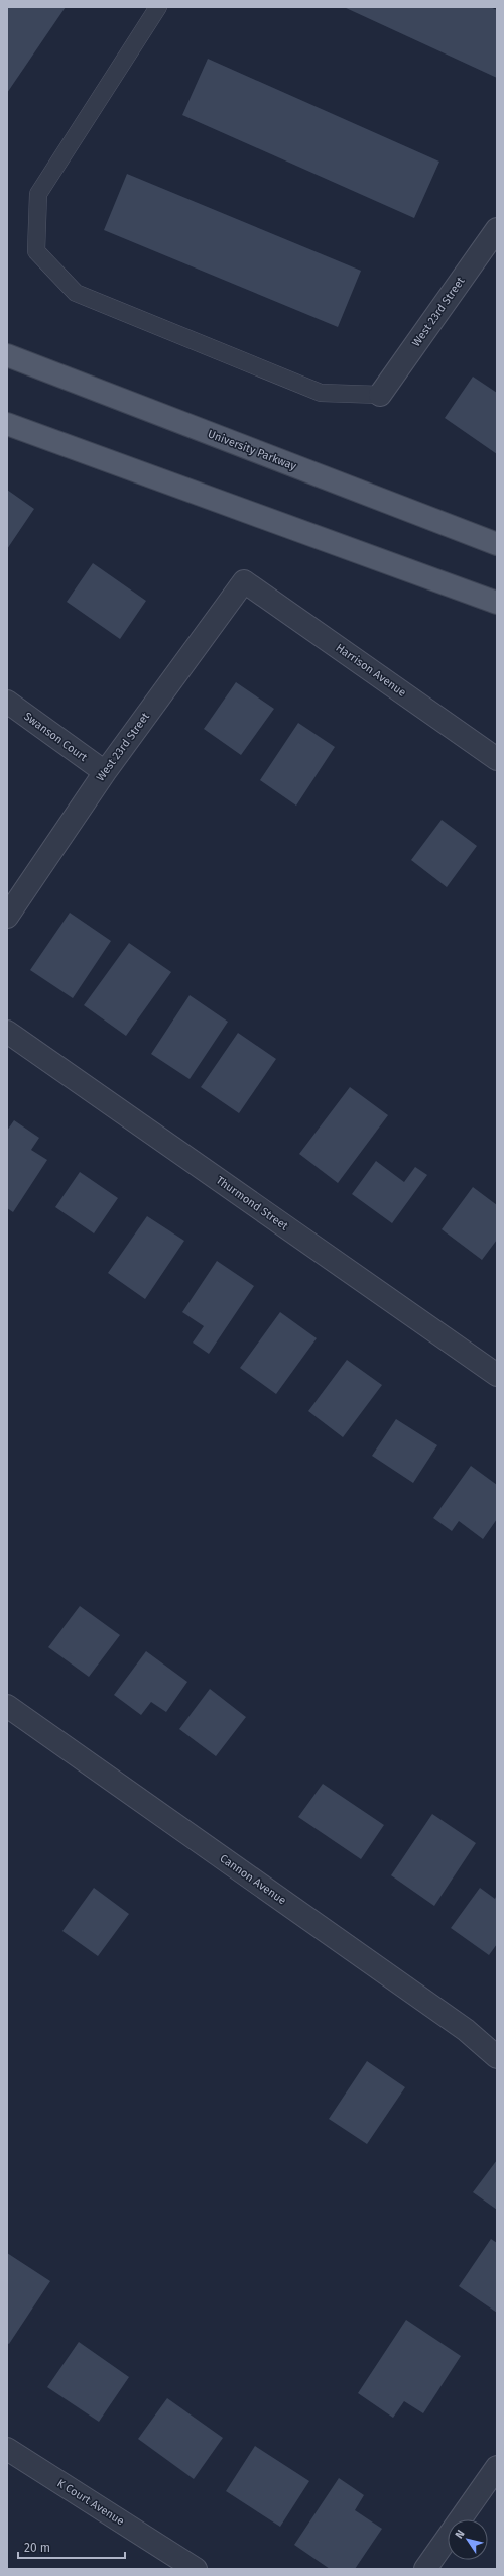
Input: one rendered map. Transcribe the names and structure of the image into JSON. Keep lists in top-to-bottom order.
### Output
{
  "streets": {
    "main road": ["University Parkway"],
    "street": [
      "West 23rd Street",
      "Harrison Avenue",
      "Swanson Court",
      "Thurmond Street",
      "Cannon Avenue",
      "K Court Avenue"
    ]
  },
  "crossings": [
    ["West 23rd Street", "Harrison Avenue"],
    ["West 23rd Street", "Swanson Court"]
  ],
  "scale_bar": "20 m",
  "north": "top left"
}
